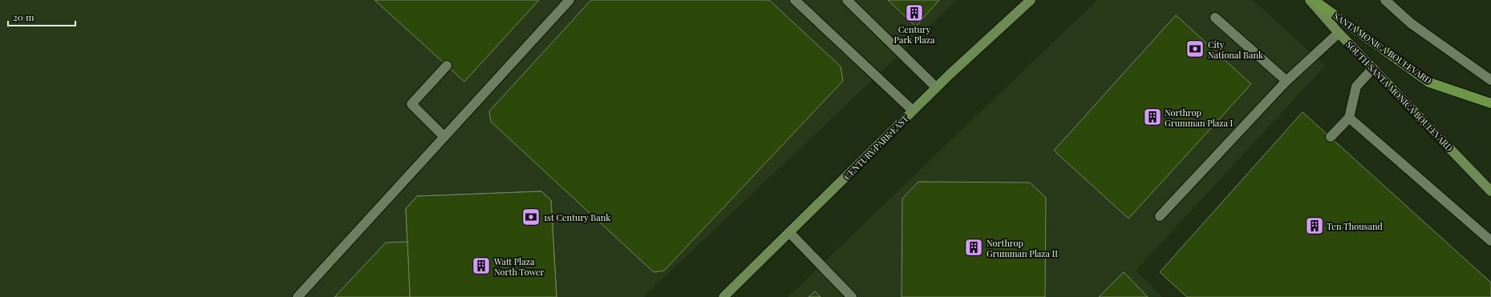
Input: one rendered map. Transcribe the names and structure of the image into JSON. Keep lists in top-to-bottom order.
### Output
{
  "streets": {
    "main road": ["SANTA MONICA BOULEVARD", "SOUTH SANTA MONICA BOULEVARD", "CENTURY PARK EAST"]
  },
  "places": {
    "building": [
      "Century Park Plaza",
      "Northrop Grumman Plaza I",
      "Ten Thousand",
      "Northrop Grumman Plaza II",
      "Watt Plaza North Tower"
    ],
    "bank": ["City National Bank", "1st Century Bank"]
  },
  "scale_bar": "20 m"
}
